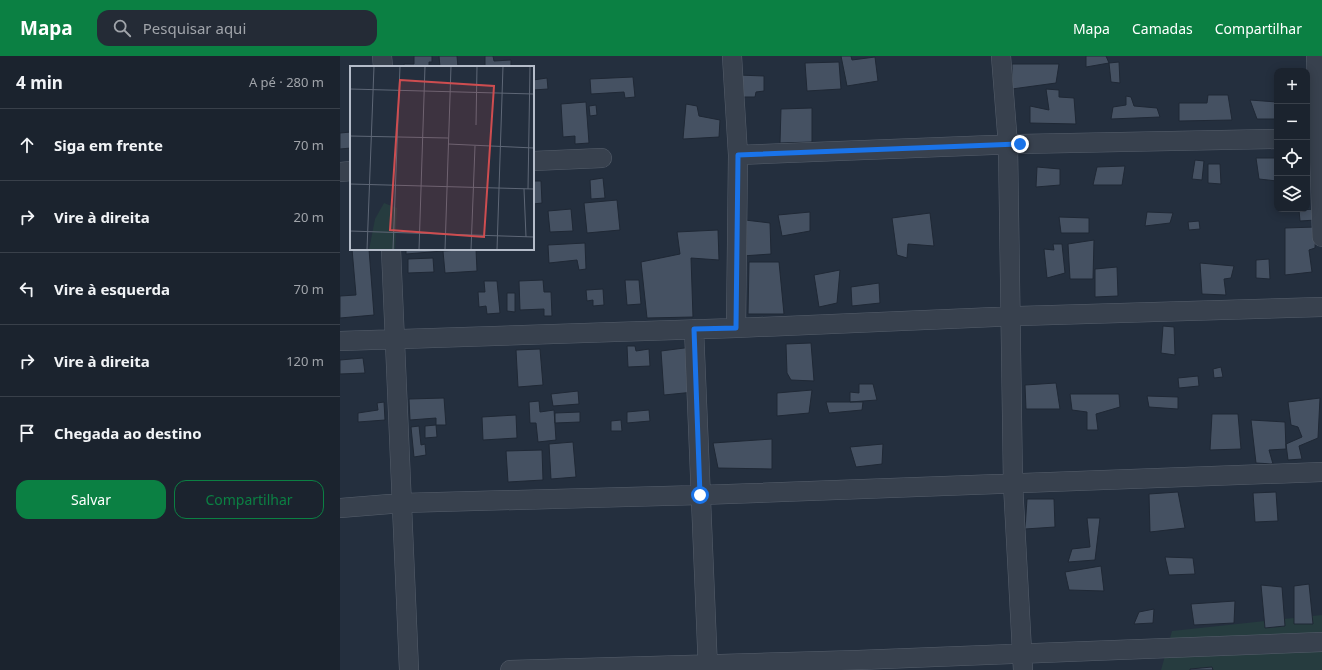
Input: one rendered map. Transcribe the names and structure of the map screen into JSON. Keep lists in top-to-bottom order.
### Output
{
  "page": {
    "header": "Mapa",
    "search": "Pesquisar aqui",
    "nav": ["Mapa", "Camadas", "Compartilhar"],
    "heading": ["4 min", "A pé · 280 m"],
    "map_buttons": ["+", "−"],
    "list": [
      ["Siga em frente", "70 m"],
      ["Vire à direita", "20 m"],
      ["Vire à esquerda", "70 m"],
      ["Vire à direita", "120 m"],
      "Chegada ao destino"
    ],
    "buttons": ["Salvar", "Compartilhar"]
  }
}
